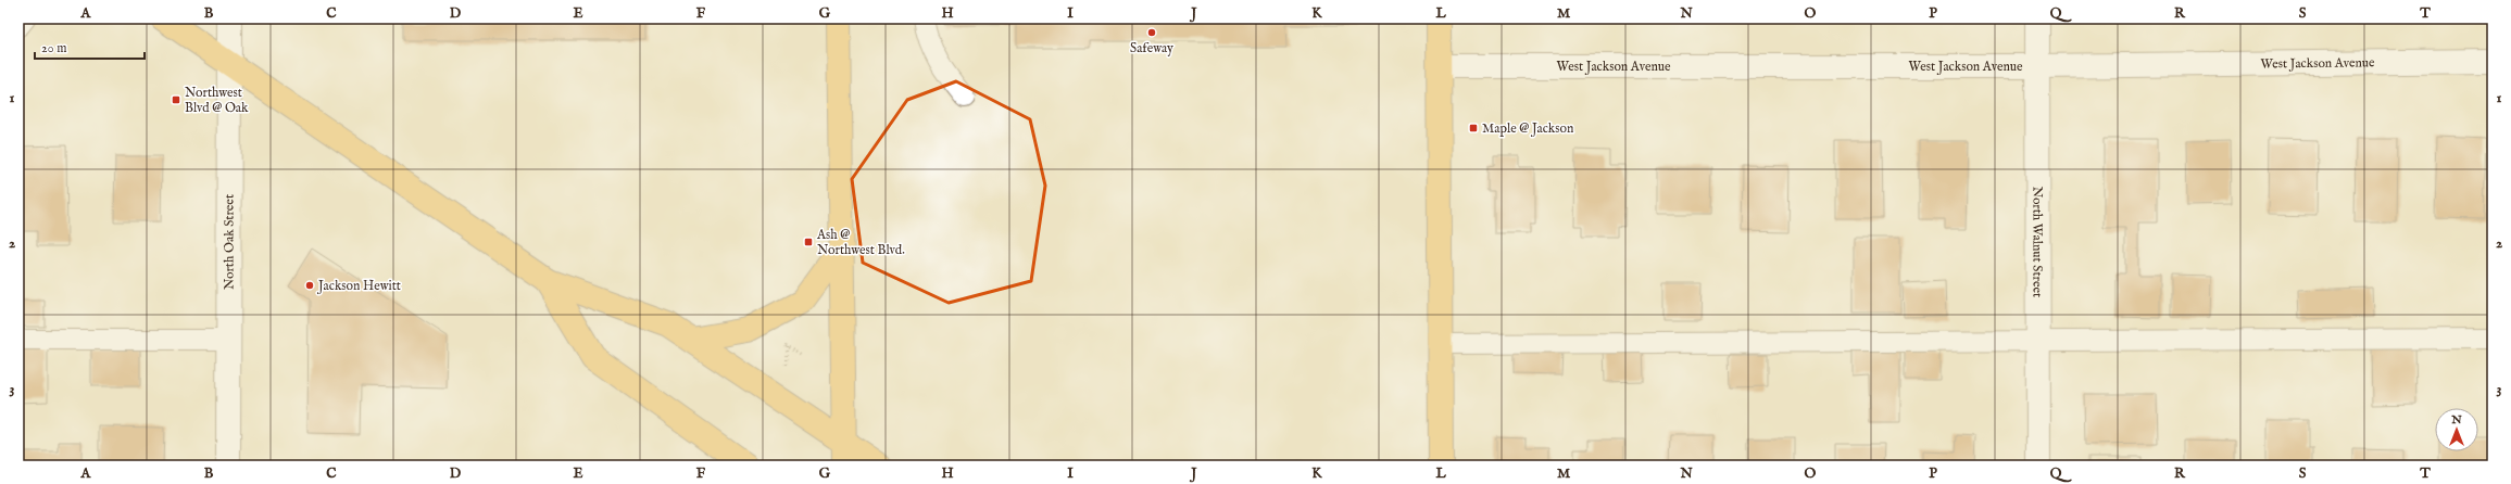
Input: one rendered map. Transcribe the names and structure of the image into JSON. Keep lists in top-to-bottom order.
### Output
{
  "streets": {
    "street": ["West Jackson Avenue", "North Oak Street", "North Walnut Street"]
  },
  "crossings": [
    ["West Jackson Avenue", "North Walnut Street"]
  ],
  "places": {
    "other": ["Safeway", "Jackson Hewitt"],
    "transit": ["Northwest Blvd @ Oak", "Maple @ Jackson", "Ash @ Northwest Blvd."]
  },
  "scale_bar": "20 m",
  "north": "top",
  "grid": {
    "columns": [
      "A",
      "B",
      "C",
      "D",
      "E",
      "F",
      "G",
      "H",
      "I",
      "J",
      "K",
      "L",
      "M",
      "N",
      "O",
      "P",
      "Q",
      "R",
      "S",
      "T"
    ],
    "rows": ["1", "2", "3"]
  }
}
